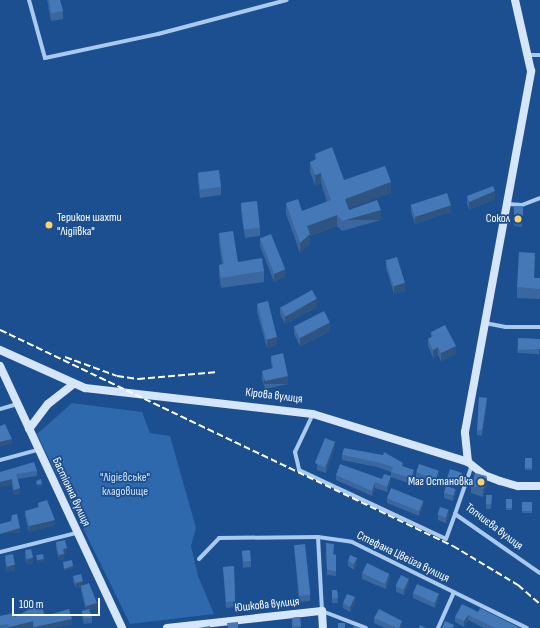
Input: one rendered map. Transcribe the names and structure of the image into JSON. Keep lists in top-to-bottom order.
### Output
{
  "streets": {
    "main road": ["Кірова вулиця", "Бастіонна вулиця", "Юшкова вулиця"],
    "street": ["Топчиєва вулиця", "Стефана Цвейга вулиця"]
  },
  "crossings": [
    ["Кірова вулиця", "Топчиєва вулиця"]
  ],
  "parks": ["\"Лідієвське\" кладовище"],
  "places": ["Сокол", "Терикон шахти \"Лідіївка\"", "Маг Остановка"],
  "scale_bar": "100 m"
}
